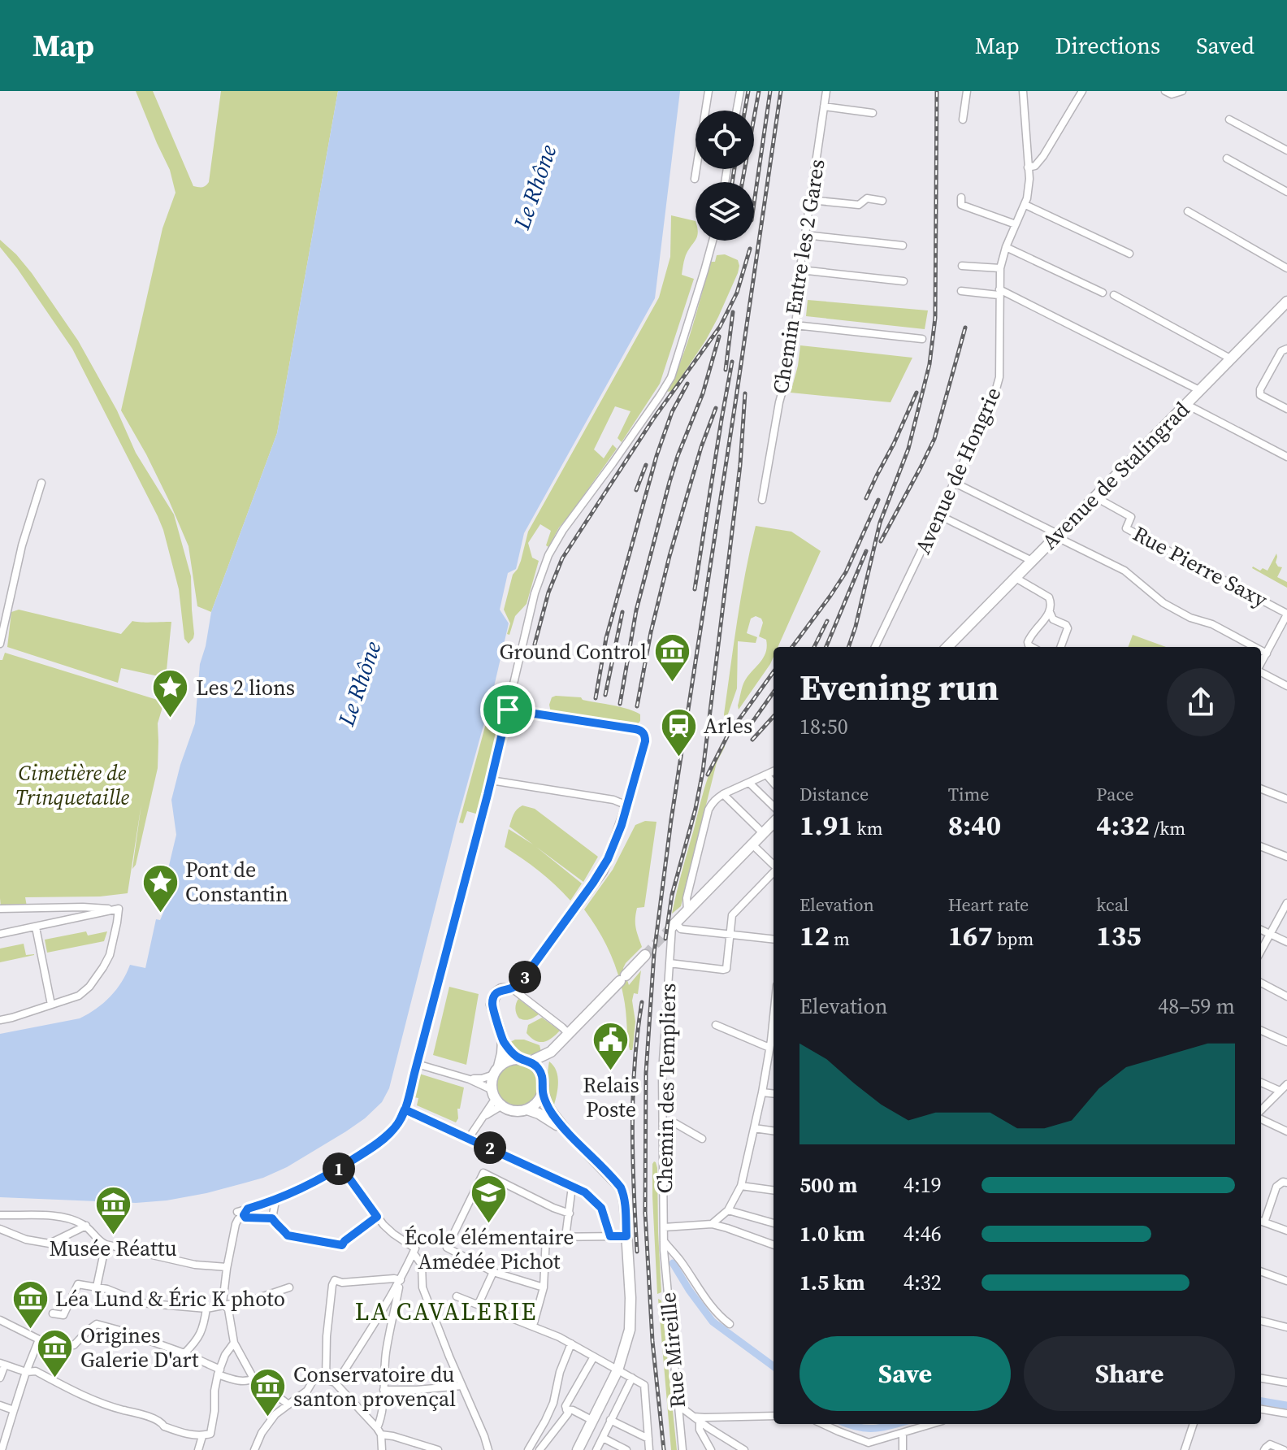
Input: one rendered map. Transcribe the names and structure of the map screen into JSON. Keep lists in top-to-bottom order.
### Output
{
  "streets": {
    "main road": ["Avenue de Stalingrad"],
    "street": [
      "Chemin Entre les 2 Gares",
      "Avenue de Hongrie",
      "Rue Pierre Saxy",
      "Chemin des Templiers",
      "Rue Mireille"
    ]
  },
  "crossings": [
    ["Avenue de Stalingrad", "Rue Pierre Saxy"],
    ["Chemin des Templiers", "Rue Mireille"]
  ],
  "districts": ["LA CAVALERIE"],
  "water": ["Le Rhône"],
  "parks": ["Cimetière de Trinquetaille"],
  "places": {
    "museum": [
      "Ground Control",
      "Musée Réattu",
      "Léa Lund & Éric K photo",
      "Origines Galerie D'art",
      "Conservatoire du santon provençal"
    ],
    "place": ["Les 2 lions", "Pont de Constantin"],
    "station": ["Arles"],
    "public building": ["Relais Poste"],
    "school or university": ["École élémentaire Amédée Pichot"]
  },
  "page": {
    "header": "Map",
    "nav": ["Map", "Directions", "Saved"],
    "heading": ["Evening run", "18:50"],
    "stats": [
      ["Distance", "1.91 km"],
      ["Time", "8:40"],
      ["Pace", "4:32 /km"],
      ["Elevation", "12 m"],
      ["Heart rate", "167 bpm"],
      ["kcal", "135"]
    ],
    "pins": ["3", "2", "1"],
    "chart": ["Elevation", "48–59 m"],
    "list": [
      {
        "name": "500 m",
        "note": "4:19"
      },
      {
        "name": "1.0 km",
        "note": "4:46"
      },
      {
        "name": "1.5 km",
        "note": "4:32"
      }
    ],
    "buttons": ["Save", "Share"]
  }
}
